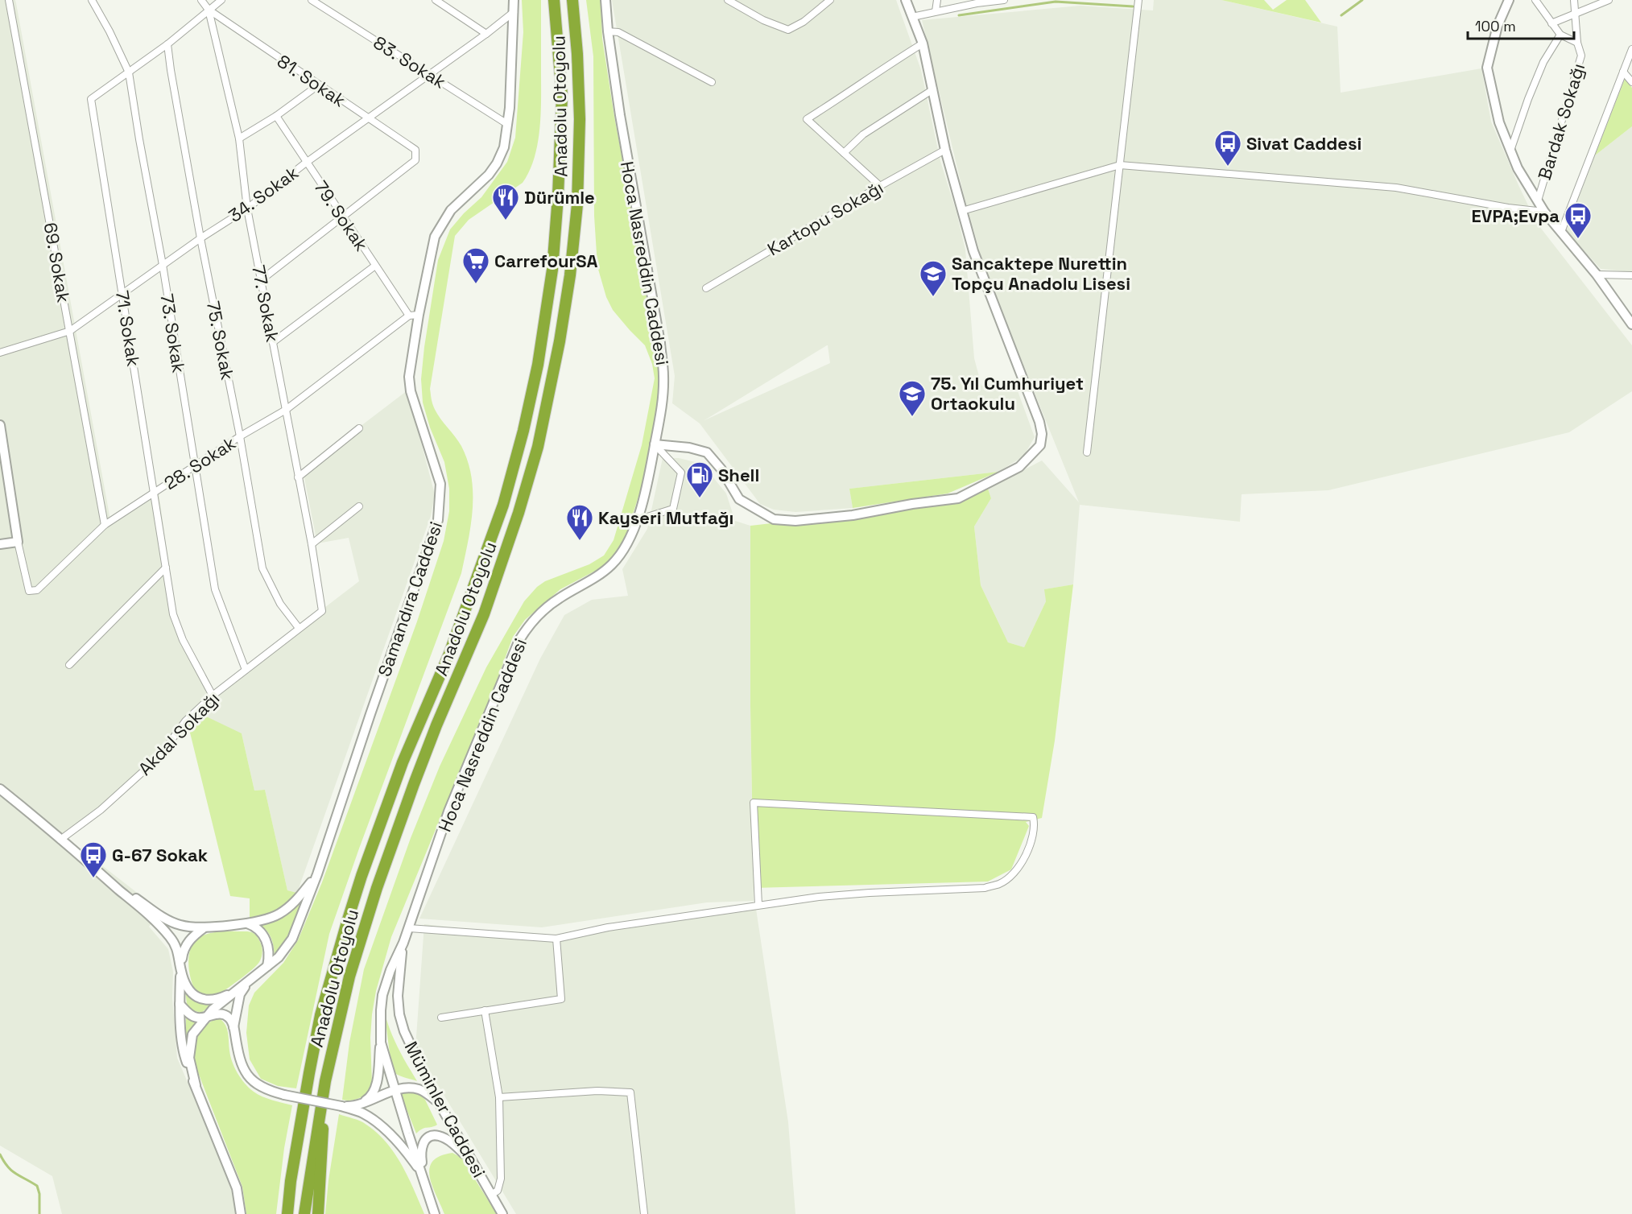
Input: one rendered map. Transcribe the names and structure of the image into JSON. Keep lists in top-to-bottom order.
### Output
{
  "streets": {
    "highway": ["Anadolu Otoyolu"],
    "main road": ["Hoca Nasreddin Caddesi", "Samandıra Caddesi", "Müminler Caddesi"],
    "street": [
      "83. Sokak",
      "81. Sokak",
      "Bardak Sokağı",
      "34. Sokak",
      "79. Sokak",
      "Kartopu Sokağı",
      "69. Sokak",
      "77. Sokak",
      "71. Sokak",
      "73. Sokak",
      "75. Sokak",
      "28. Sokak",
      "Akdal Sokağı"
    ]
  },
  "crossings": [
    ["83. Sokak", "34. Sokak"],
    ["83. Sokak", "Samandıra Caddesi"],
    ["81. Sokak", "34. Sokak"],
    ["81. Sokak", "79. Sokak"],
    ["81. Sokak", "77. Sokak"],
    ["81. Sokak", "71. Sokak"],
    ["34. Sokak", "79. Sokak"],
    ["34. Sokak", "69. Sokak"],
    ["34. Sokak", "77. Sokak"],
    ["34. Sokak", "71. Sokak"],
    ["34. Sokak", "73. Sokak"],
    ["34. Sokak", "75. Sokak"],
    ["34. Sokak", "Samandıra Caddesi"],
    ["79. Sokak", "28. Sokak"],
    ["69. Sokak", "28. Sokak"],
    ["Hoca Nasreddin Caddesi", "Müminler Caddesi"],
    ["77. Sokak", "71. Sokak"],
    ["77. Sokak", "28. Sokak"],
    ["77. Sokak", "Akdal Sokağı"],
    ["71. Sokak", "73. Sokak"],
    ["71. Sokak", "75. Sokak"],
    ["71. Sokak", "28. Sokak"],
    ["71. Sokak", "Akdal Sokağı"],
    ["73. Sokak", "28. Sokak"],
    ["73. Sokak", "Akdal Sokağı"],
    ["75. Sokak", "28. Sokak"],
    ["75. Sokak", "Akdal Sokağı"]
  ],
  "places": {
    "bus stop": ["Sivat Caddesi", "EVPA;Evpa", "G-67 Sokak"],
    "restaurant": ["Dürümle", "Kayseri Mutfağı"],
    "supermarket": ["CarrefourSA"],
    "school or university": ["Sancaktepe Nurettin Topçu Anadolu Lisesi", "75. Yıl Cumhuriyet Ortaokulu"],
    "fuel station": ["Shell"]
  },
  "scale_bar": "100 m"
}
